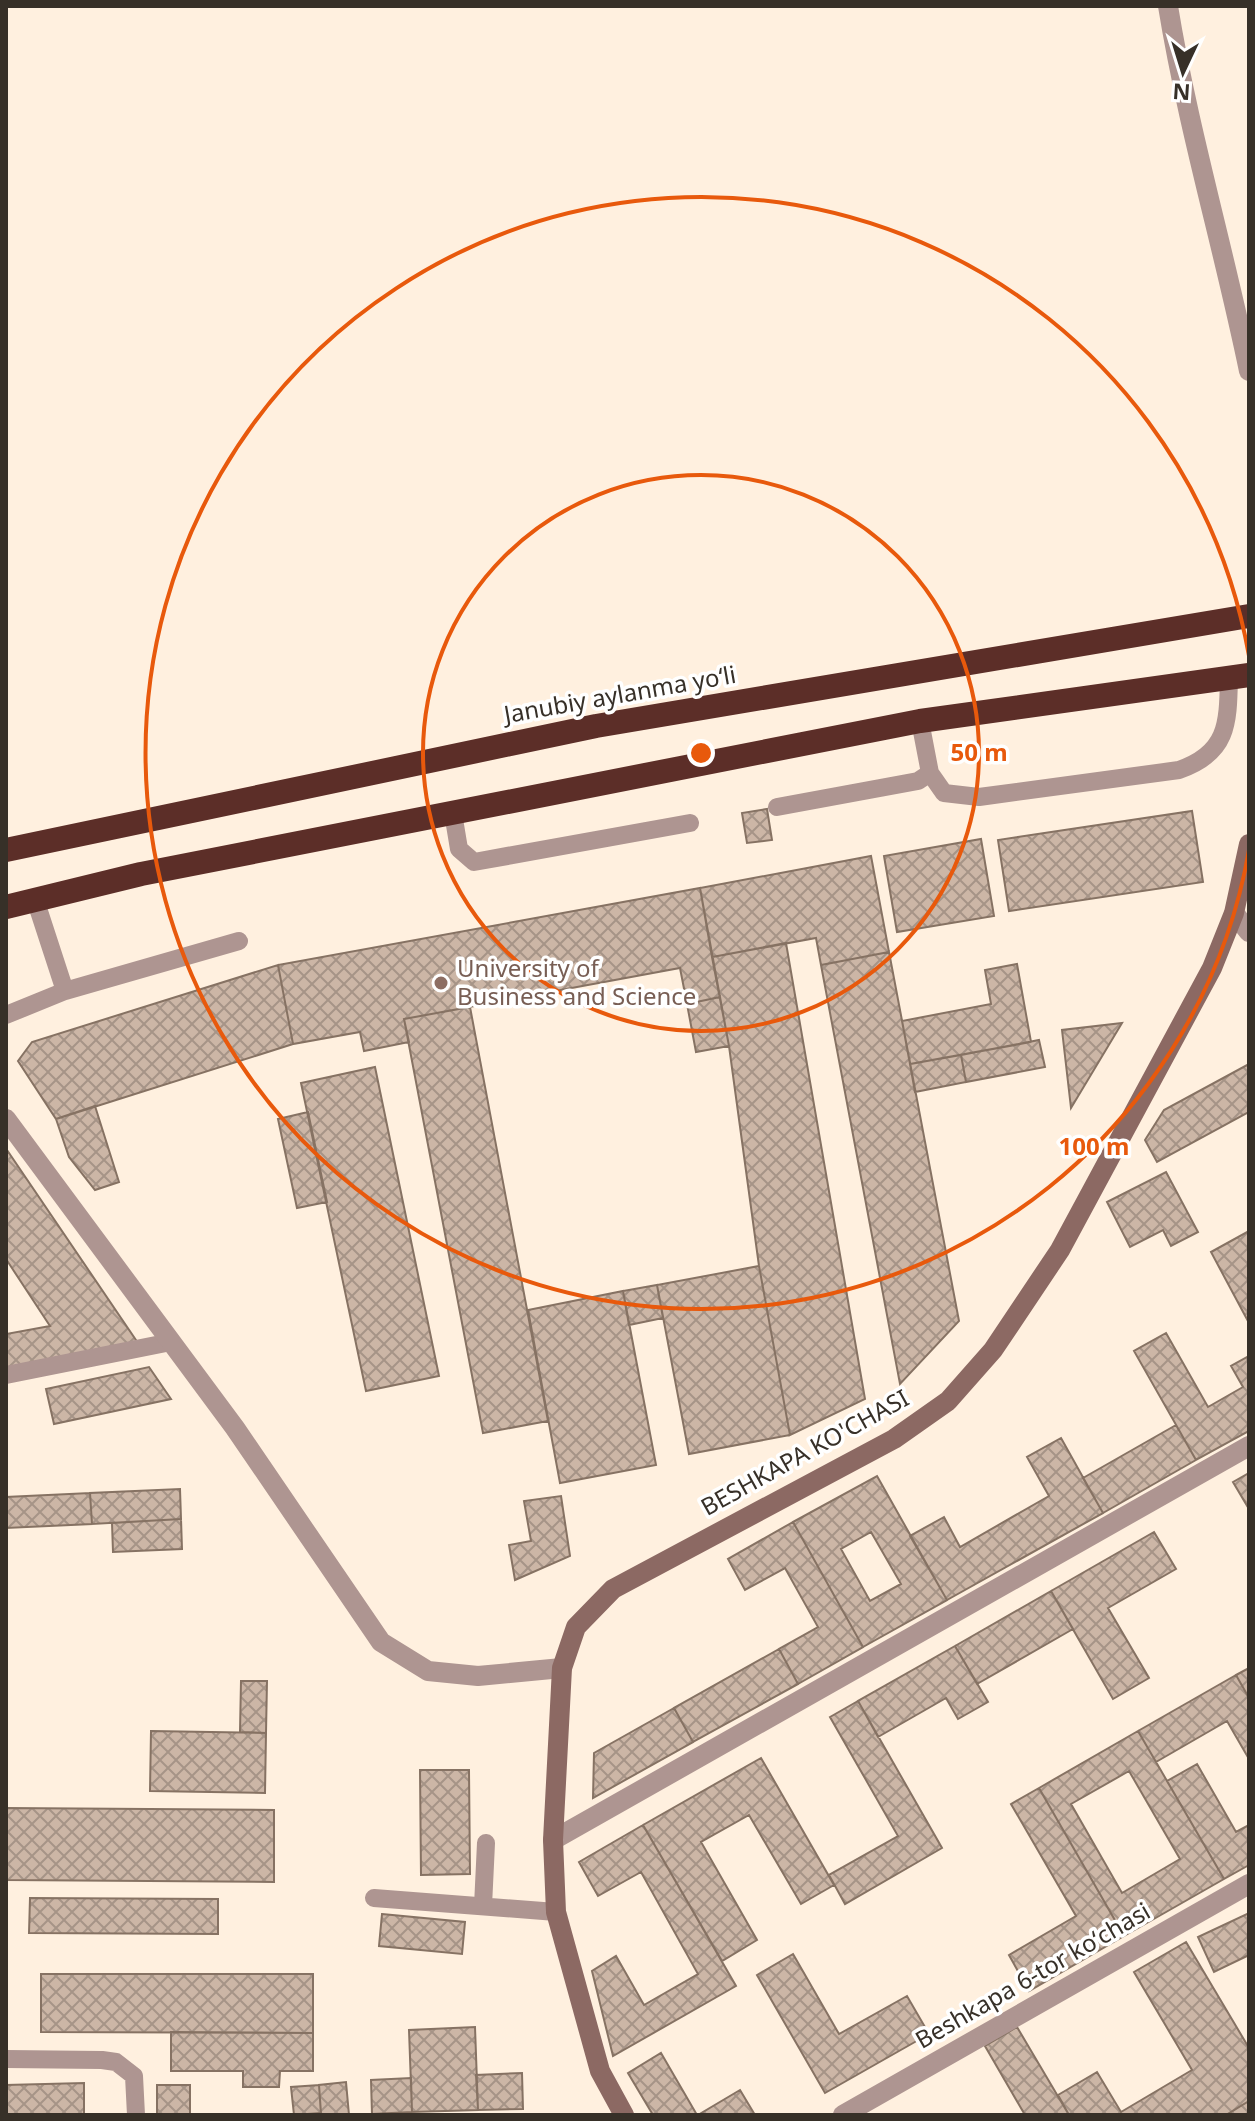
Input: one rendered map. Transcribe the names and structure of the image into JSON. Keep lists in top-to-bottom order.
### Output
{
  "streets": {
    "highway": ["Janubiy aylanma yoʻli"],
    "street": ["BESHKAPA KO'CHASI", "Beshkapa 6-tor koʻchasi"]
  },
  "places": ["University of Business and Science"],
  "north": "bottom",
  "rings": ["50 m", "100 m"]
}
